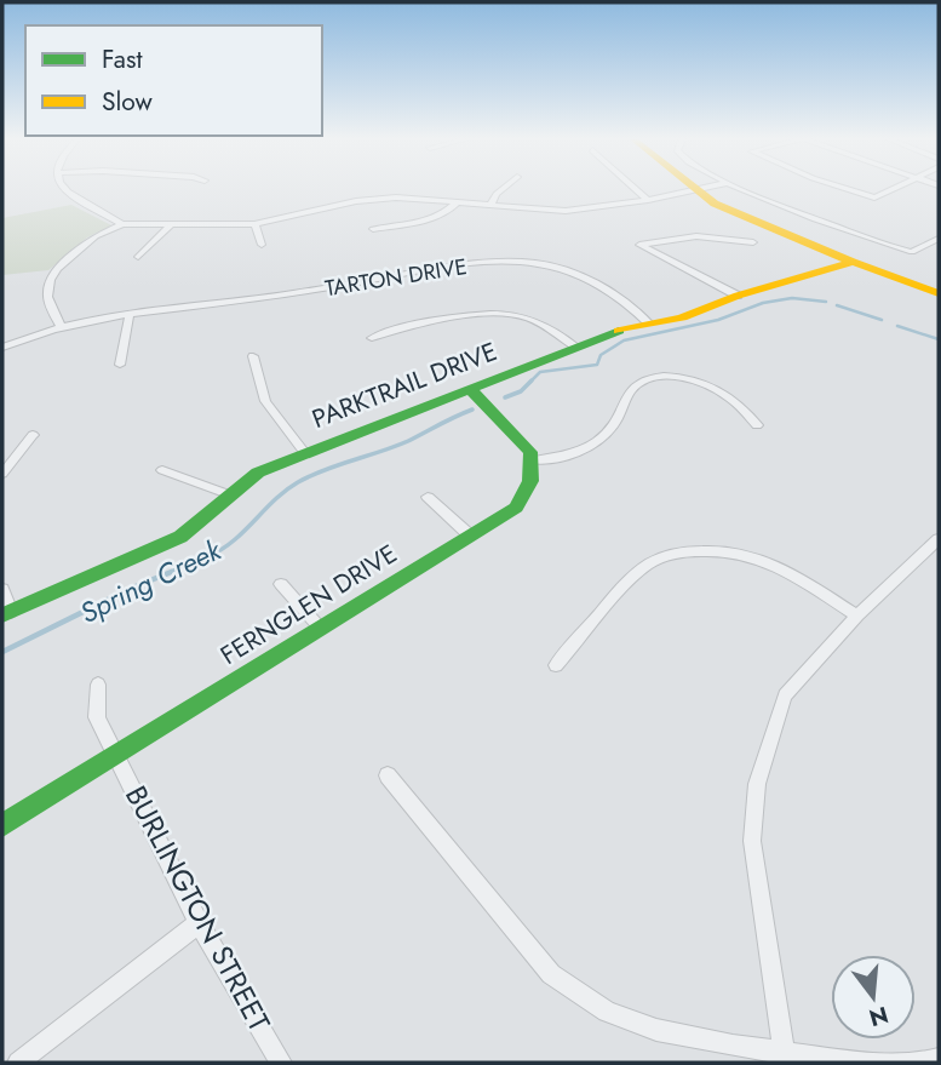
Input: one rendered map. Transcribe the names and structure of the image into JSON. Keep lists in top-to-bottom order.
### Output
{
  "streets": {
    "street": [
      "TARTON DRIVE",
      "PARKTRAIL DRIVE",
      "FERNGLEN DRIVE",
      "BURLINGTON STREET"
    ]
  },
  "crossings": [
    ["TARTON DRIVE", "PARKTRAIL DRIVE"],
    ["FERNGLEN DRIVE", "BURLINGTON STREET"]
  ],
  "water": ["Spring Creek"],
  "legend": ["Fast", "Slow"],
  "north": "bottom"
}
